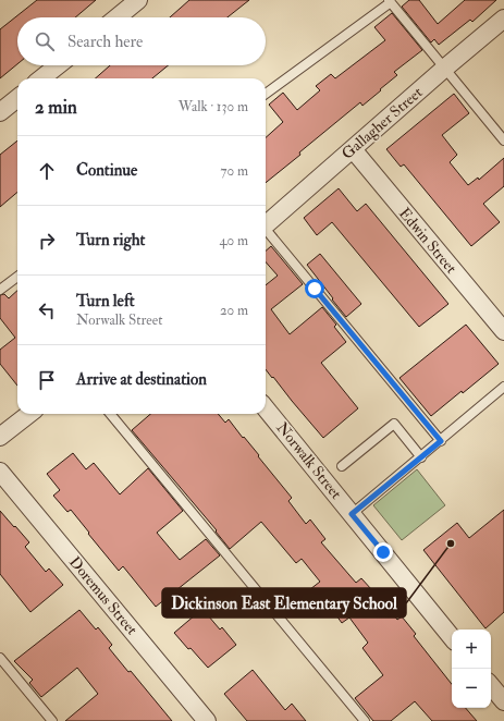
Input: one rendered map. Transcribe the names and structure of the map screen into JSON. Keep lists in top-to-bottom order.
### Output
{
  "streets": {
    "street": [
      "Gallagher Street",
      "Edwin Street",
      "Norwalk Street",
      "Doremus Street"
    ]
  },
  "crossings": [
    ["Gallagher Street", "Edwin Street"]
  ],
  "places": ["Dickinson East Elementary School"],
  "page": {
    "search": "Search here",
    "heading": ["2 min", "Walk · 130 m"],
    "list": [
      ["Continue", "70 m"],
      ["Turn right", "40 m"],
      ["Turn left", "Norwalk Street", "20 m"],
      "Arrive at destination"
    ],
    "map_buttons": ["+", "−"]
  }
}
